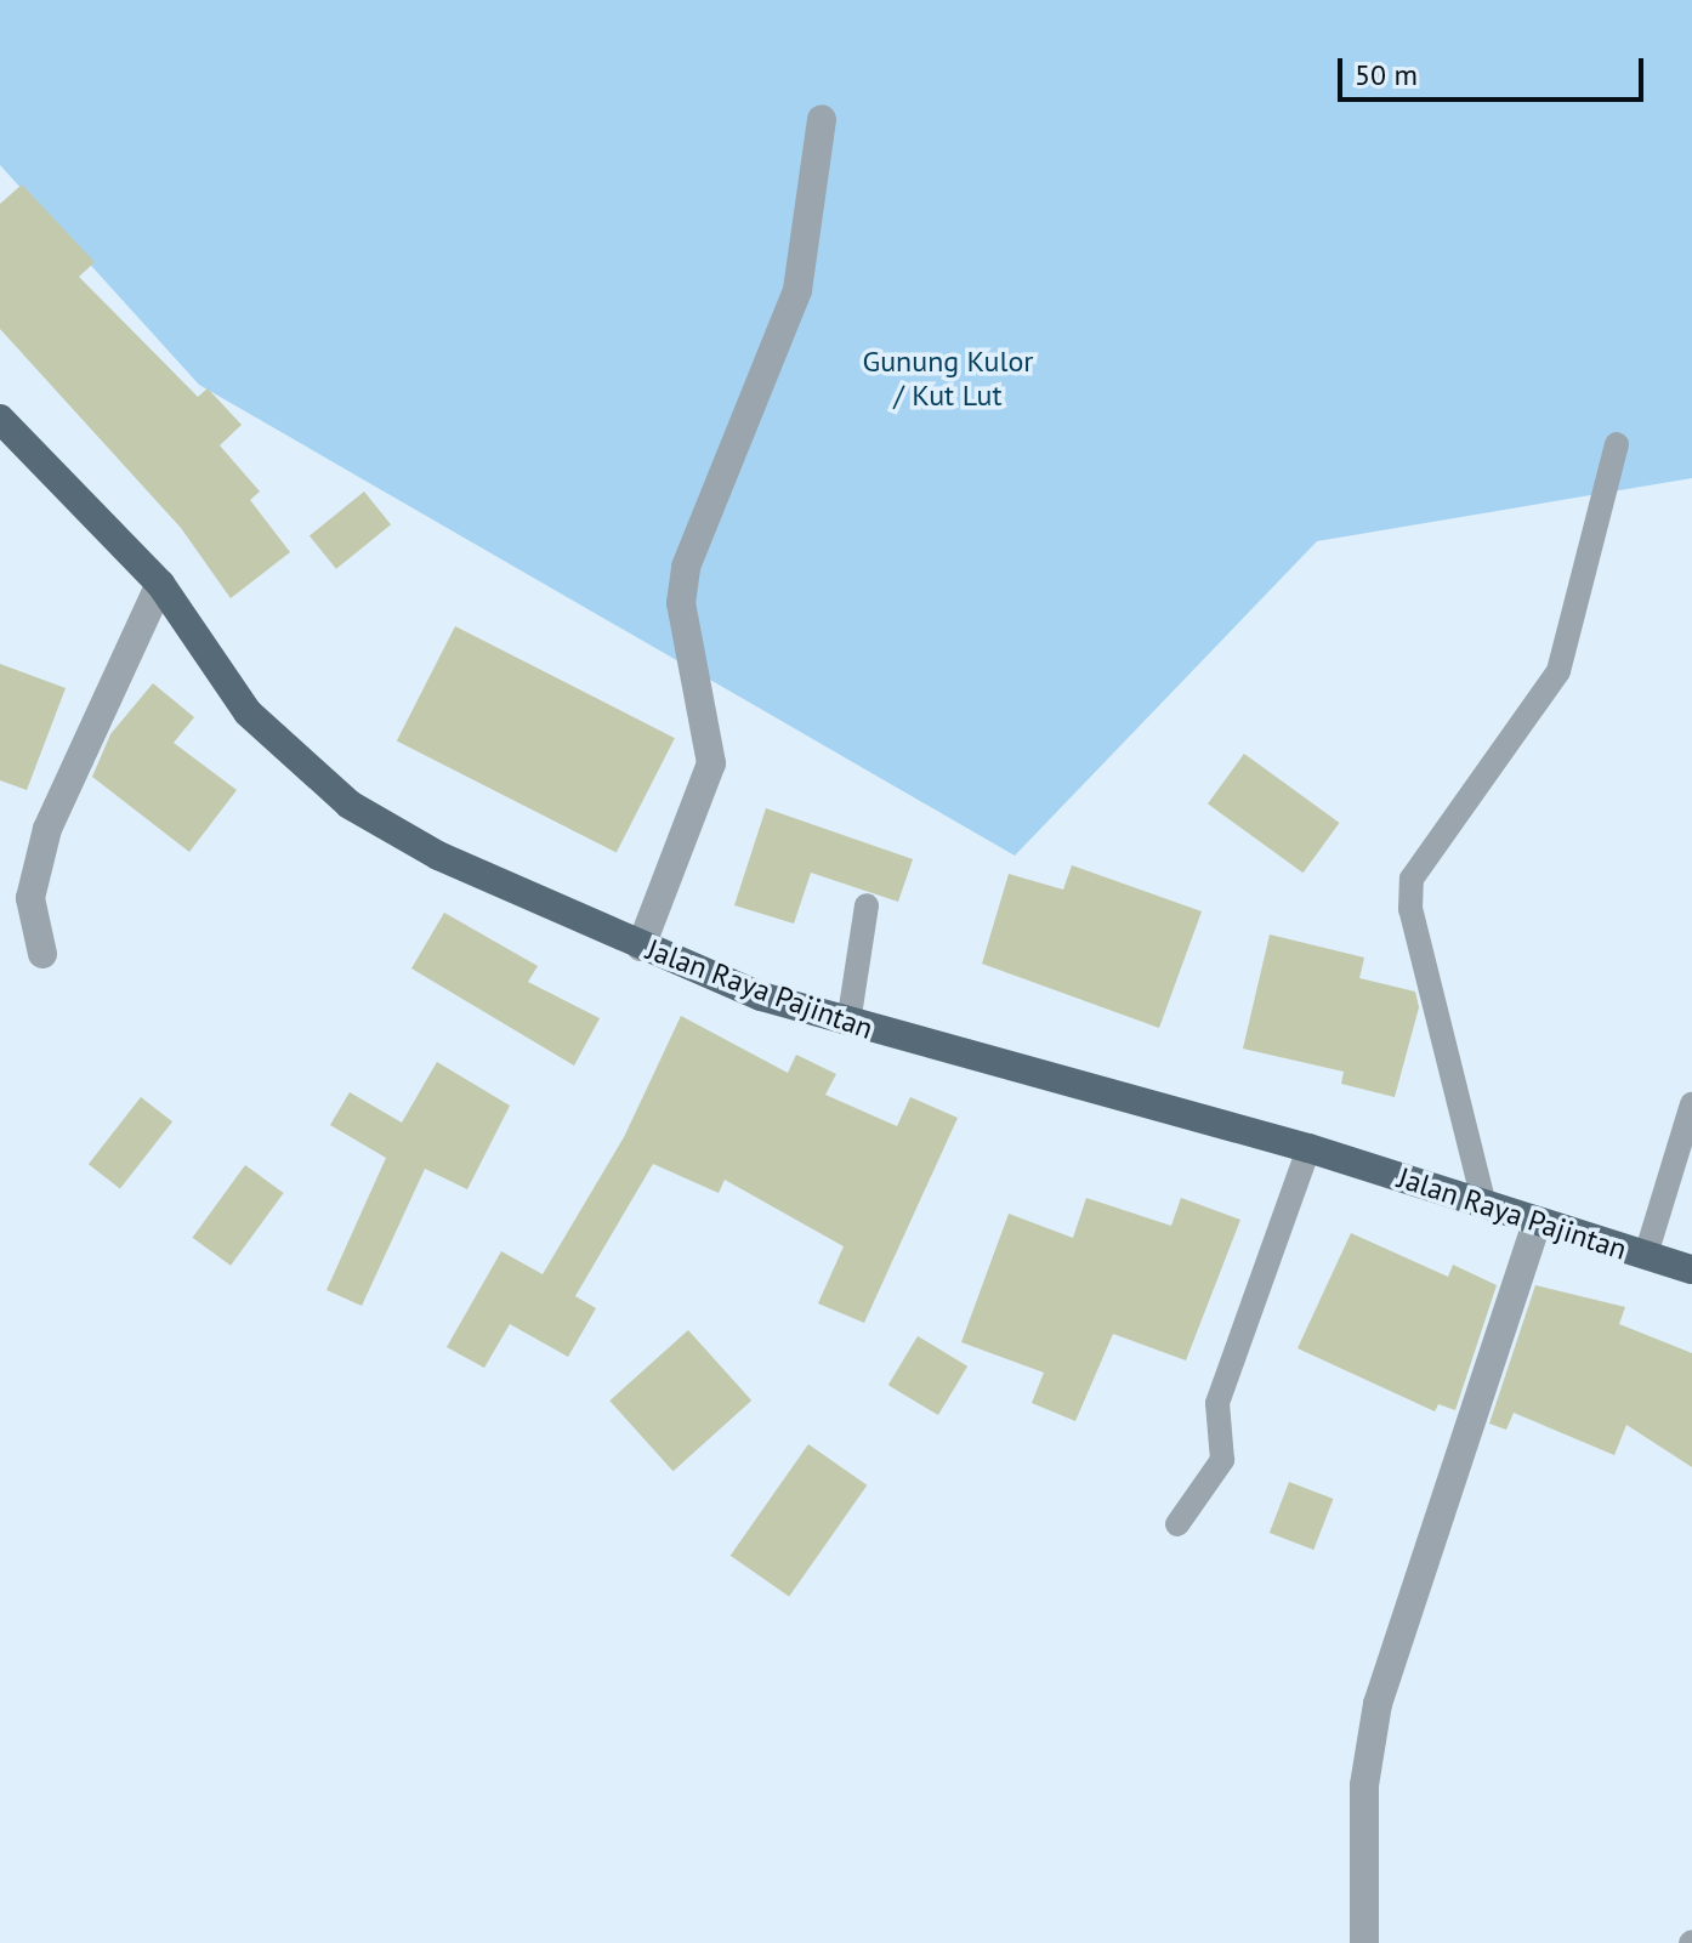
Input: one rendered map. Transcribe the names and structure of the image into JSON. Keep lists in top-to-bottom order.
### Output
{
  "streets": {
    "main road": ["Jalan Raya Pajintan"]
  },
  "parks": ["Gunung Kulor / Kut Lut"],
  "scale_bar": "50 m"
}
